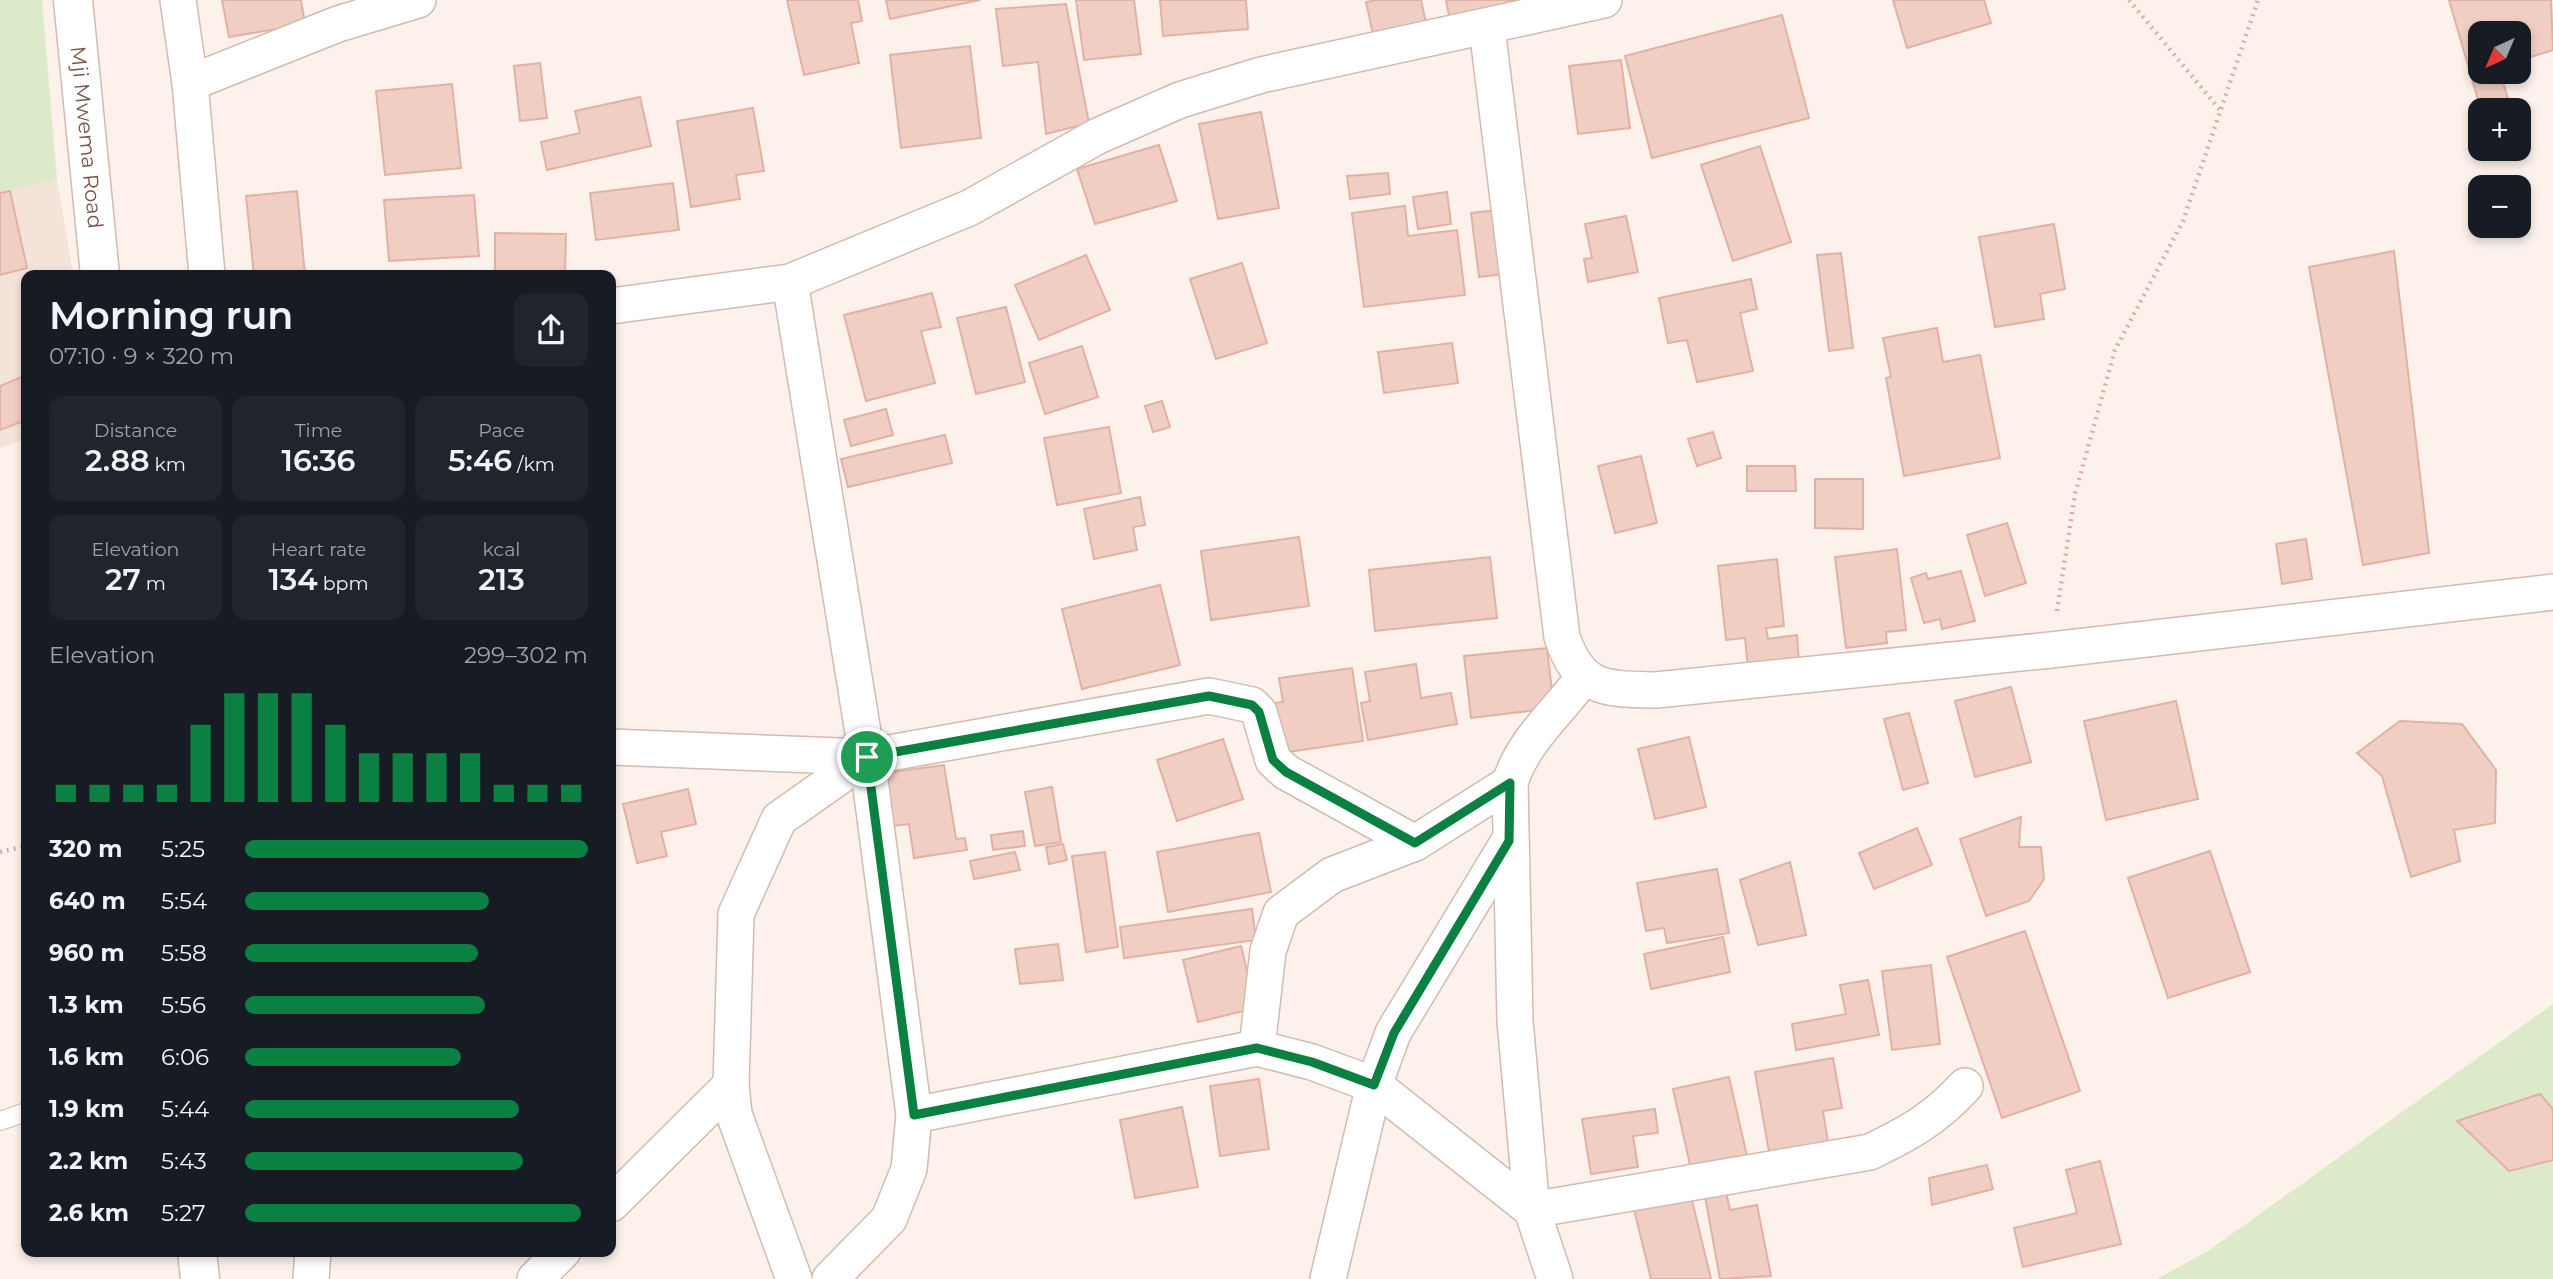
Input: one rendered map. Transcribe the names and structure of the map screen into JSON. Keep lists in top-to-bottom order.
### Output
{
  "streets": {
    "main road": ["Mji Mwema Road"]
  },
  "north": "bottom left",
  "page": {
    "map_buttons": ["+", "−"],
    "heading": ["Morning run", "07:10 · 9 × 320 m"],
    "stats": [
      ["Distance", "2.88 km"],
      ["Time", "16:36"],
      ["Pace", "5:46 /km"],
      ["Elevation", "27 m"],
      ["Heart rate", "134 bpm"],
      ["kcal", "213"]
    ],
    "chart": ["Elevation", "299–302 m"],
    "list": [
      {
        "name": "320 m",
        "note": "5:25"
      },
      {
        "name": "640 m",
        "note": "5:54"
      },
      {
        "name": "960 m",
        "note": "5:58"
      },
      {
        "name": "1.3 km",
        "note": "5:56"
      },
      {
        "name": "1.6 km",
        "note": "6:06"
      },
      {
        "name": "1.9 km",
        "note": "5:44"
      },
      {
        "name": "2.2 km",
        "note": "5:43"
      },
      {
        "name": "2.6 km",
        "note": "5:27"
      }
    ]
  }
}
